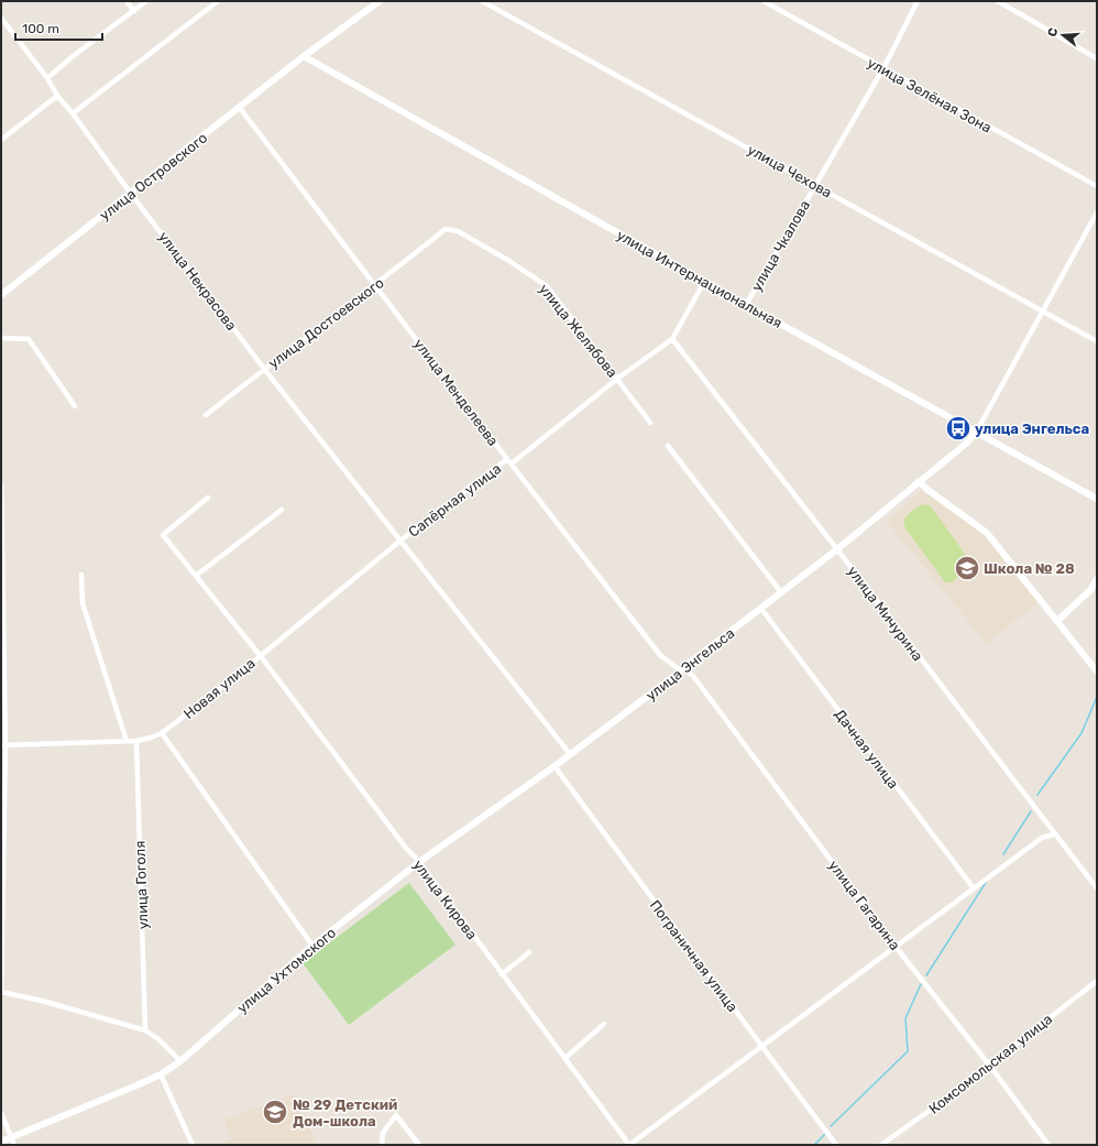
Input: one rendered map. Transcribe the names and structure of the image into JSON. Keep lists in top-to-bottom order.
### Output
{
  "streets": {
    "main road": [
      "улица Островского",
      "улица Интернациональная",
      "улица Энгельса",
      "улица Ухтомского"
    ],
    "street": [
      "улица Зелёная Зона",
      "улица Чехова",
      "улица Чкалова",
      "улица Некрасова",
      "улица Достоевского",
      "улица Желябова",
      "улица Менделеева",
      "Сапёрная улица",
      "улица Мичурина",
      "Новая улица",
      "Дачная улица",
      "улица Гоголя",
      "улица Кирова",
      "улица Гагарина",
      "Пограничная улица",
      "Комсомольская улица"
    ]
  },
  "crossings": [
    ["улица Зелёная Зона", "улица Чкалова"],
    ["улица Чехова", "улица Чкалова"],
    ["улица Чехова", "улица Энгельса"],
    ["улица Островского", "улица Интернациональная"],
    ["улица Островского", "улица Некрасова"],
    ["улица Островского", "улица Менделеева"],
    ["улица Чкалова", "улица Интернациональная"],
    ["улица Интернациональная", "Сапёрная улица"],
    ["улица Интернациональная", "улица Энгельса"],
    ["улица Некрасова", "улица Достоевского"],
    ["улица Некрасова", "Сапёрная улица"],
    ["улица Некрасова", "улица Энгельса"],
    ["улица Некрасова", "Новая улица"],
    ["улица Достоевского", "улица Желябова"],
    ["улица Достоевского", "улица Менделеева"],
    ["улица Желябова", "Сапёрная улица"],
    ["улица Менделеева", "Сапёрная улица"],
    ["улица Менделеева", "улица Энгельса"],
    ["улица Менделеева", "улица Гагарина"],
    ["Сапёрная улица", "улица Мичурина"],
    ["Сапёрная улица", "Новая улица"],
    ["улица Мичурина", "улица Энгельса"],
    ["улица Энгельса", "Дачная улица"],
    ["улица Энгельса", "улица Гагарина"],
    ["улица Энгельса", "Пограничная улица"],
    ["улица Энгельса", "улица Ухтомского"],
    ["Новая улица", "улица Гоголя"],
    ["Новая улица", "улица Кирова"],
    ["улица Кирова", "улица Ухтомского"],
    ["улица Гагарина", "Комсомольская улица"],
    ["Пограничная улица", "улица Ухтомского"]
  ],
  "places": {
    "bus stop": ["улица Энгельса"],
    "school or university": ["Школа № 28", "№ 29 Детский Дом-школа"]
  },
  "scale_bar": "100 m",
  "north": "left"
}
